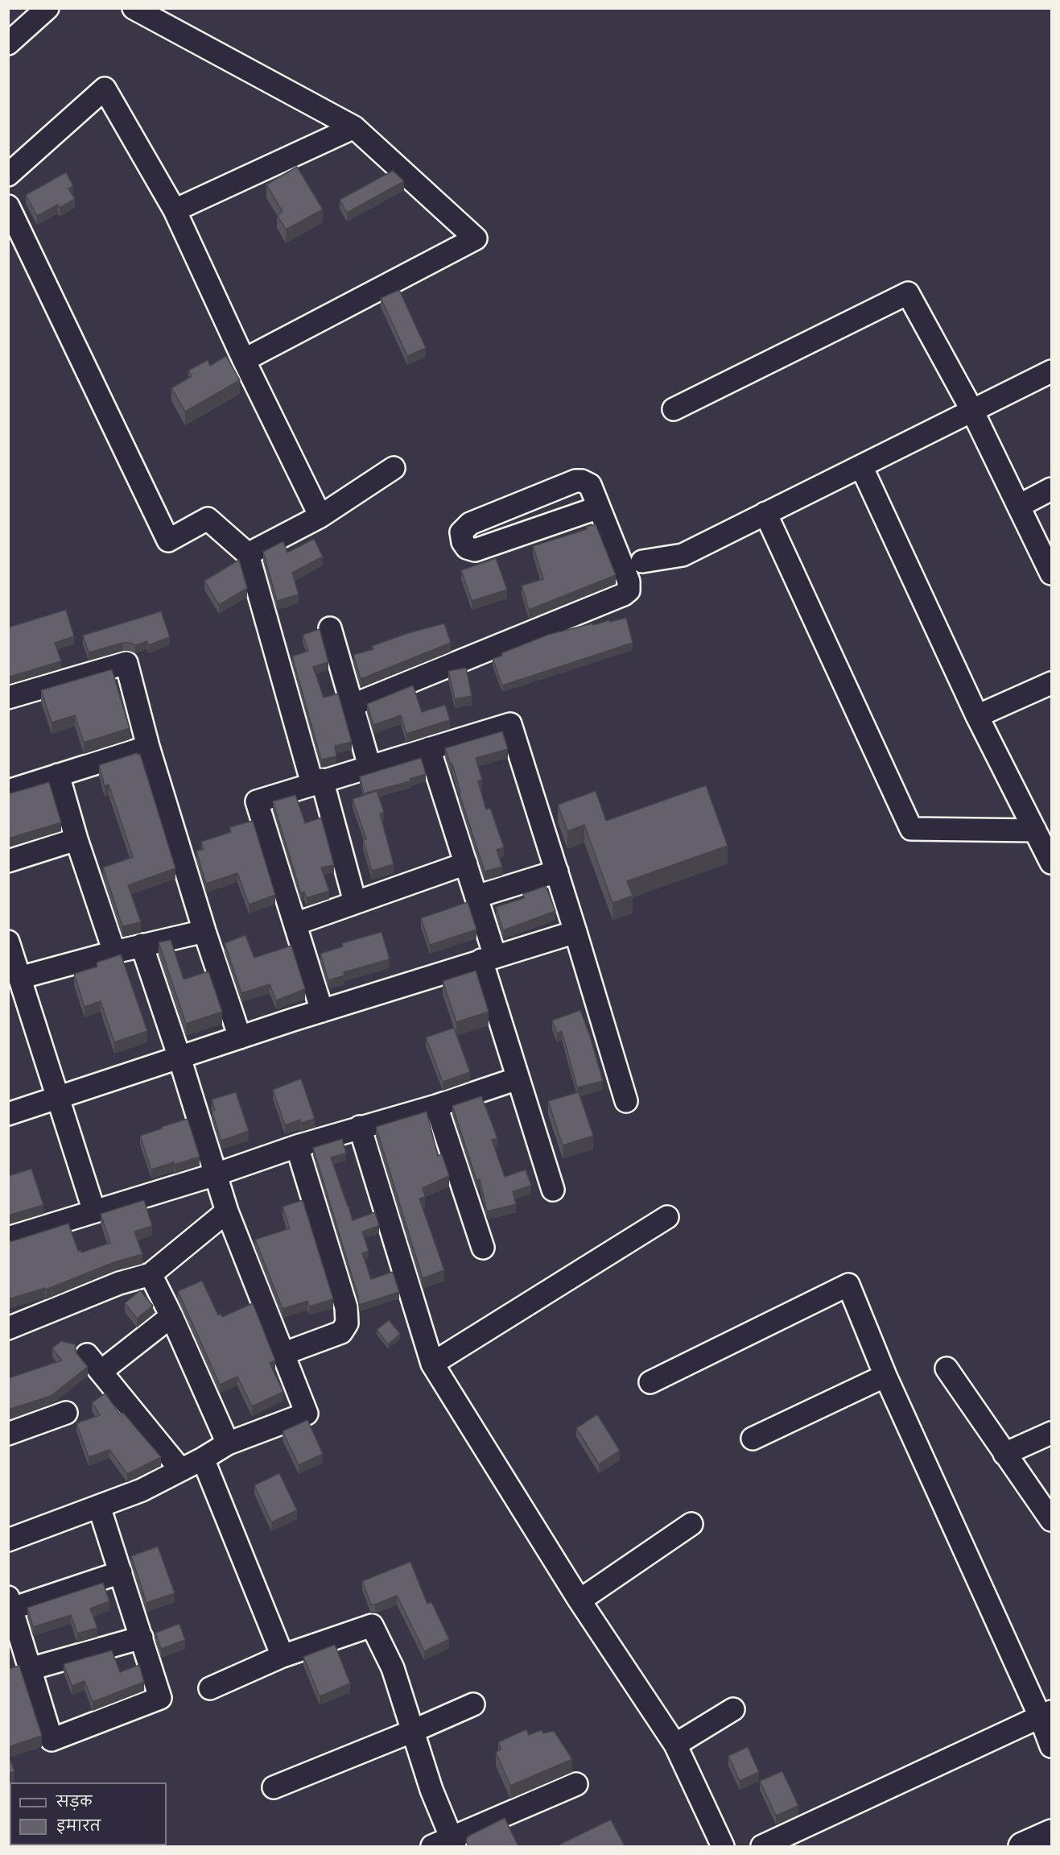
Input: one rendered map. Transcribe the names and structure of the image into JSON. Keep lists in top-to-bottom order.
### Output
{
  "legend": ["सड़क", "इमारत"]
}
